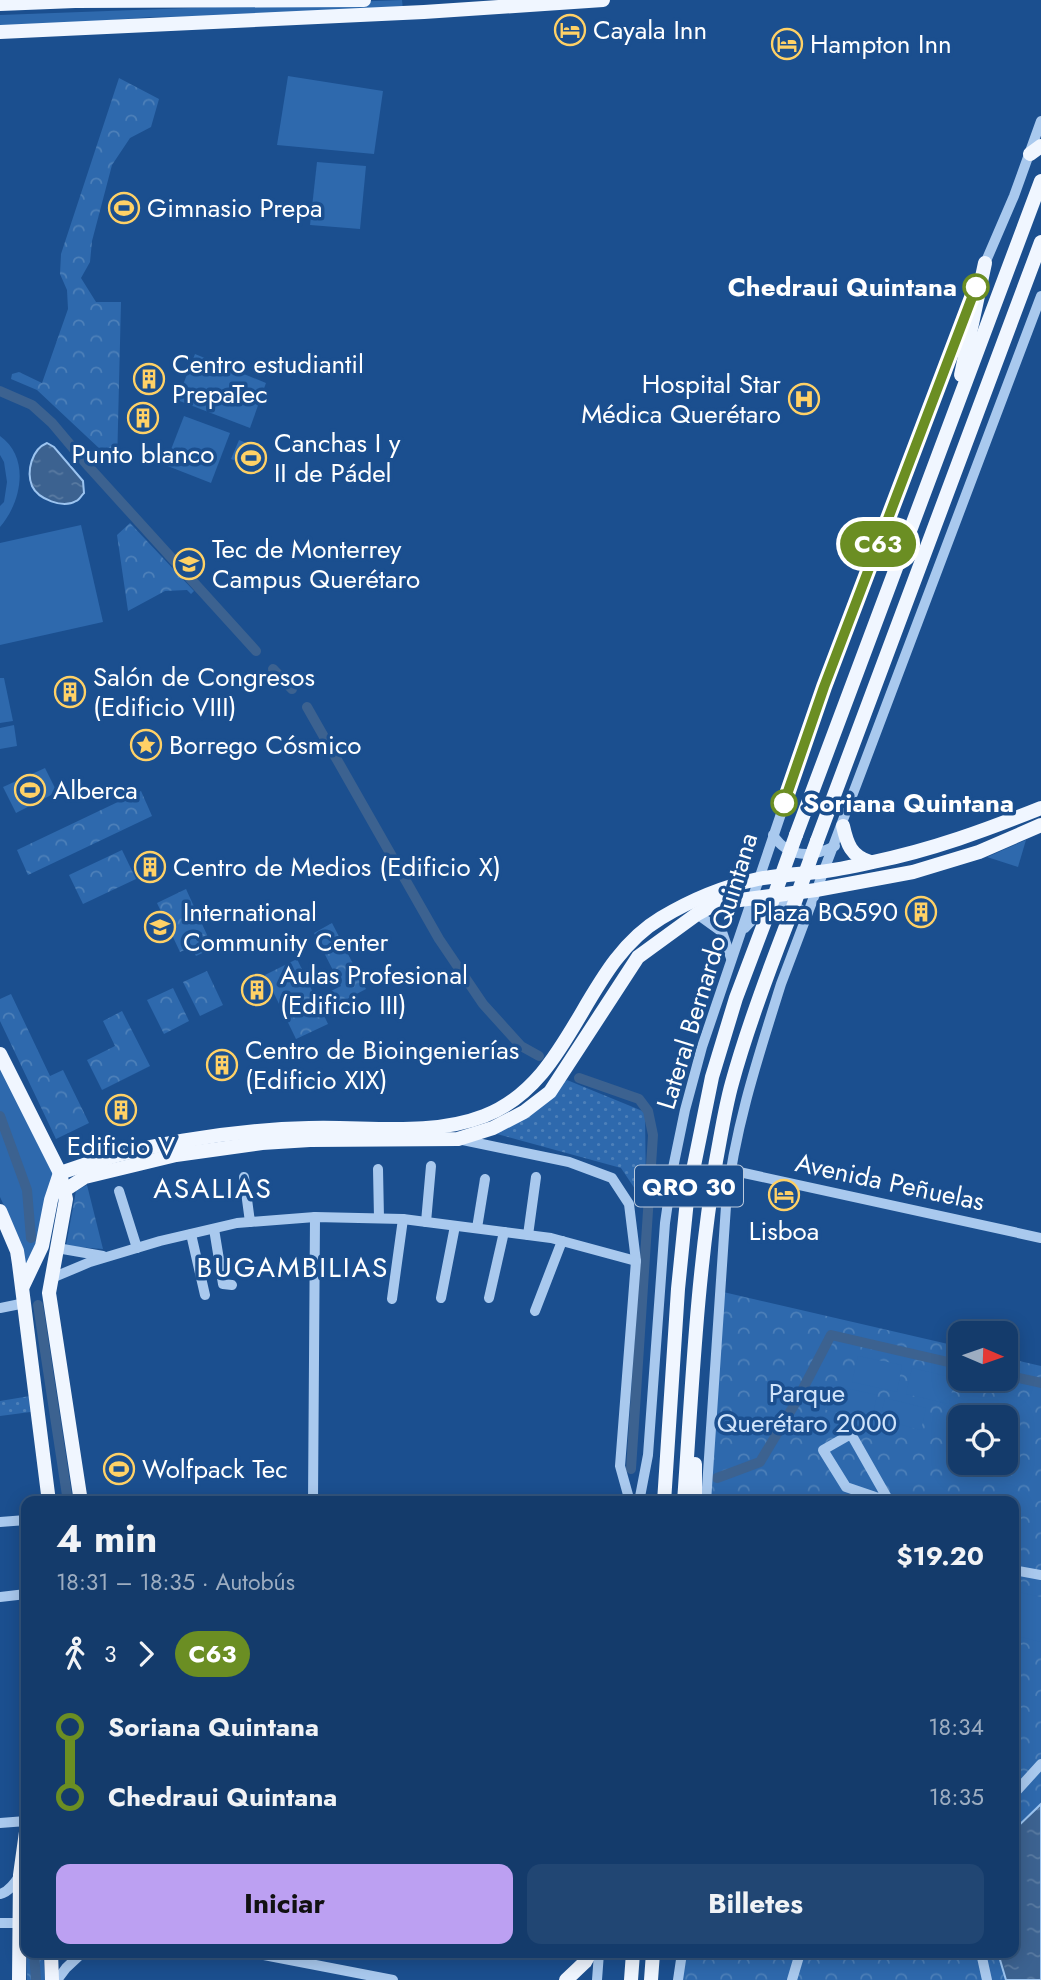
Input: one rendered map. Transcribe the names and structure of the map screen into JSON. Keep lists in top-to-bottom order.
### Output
{
  "streets": {
    "main road": ["QRO 30"],
    "street": ["Lateral Bernardo Quintana", "Avenida Peñuelas"]
  },
  "districts": ["ASALIAS", "BUGAMBILIAS"],
  "parks": ["Parque Querétaro 2000"],
  "places": {
    "hotel": ["Cayala Inn", "Hampton Inn", "Lisboa"],
    "sports": [
      "Gimnasio Prepa",
      "Canchas I y II de Pádel",
      "Alberca",
      "Wolfpack Tec"
    ],
    "other": ["Chedraui Quintana", "Soriana Quintana"],
    "building": [
      "Centro estudiantil PrepaTec",
      "Punto blanco",
      "Salón de Congresos (Edificio VIII)",
      "Centro de Medios (Edificio X)",
      "Plaza BQ590",
      "Aulas Profesional (Edificio III)",
      "Centro de Bioingenierías (Edificio XIX)",
      "Edificio V"
    ],
    "hospital": ["Hospital Star Médica Querétaro"],
    "school or university": ["Tec de Monterrey Campus Querétaro", "International Community Center"],
    "place": ["Borrego Cósmico"]
  },
  "lines": ["bus line C63"],
  "north": "right",
  "page": {
    "on_map": "C63",
    "heading": ["4 min", "18:31 – 18:35 · Autobús", "$19.20"],
    "legs": ["3", "C63"],
    "list": [
      {
        "name": "Soriana Quintana",
        "value": "18:34"
      },
      {
        "name": "Chedraui Quintana",
        "value": "18:35"
      }
    ],
    "buttons": ["Iniciar", "Billetes"]
  }
}
